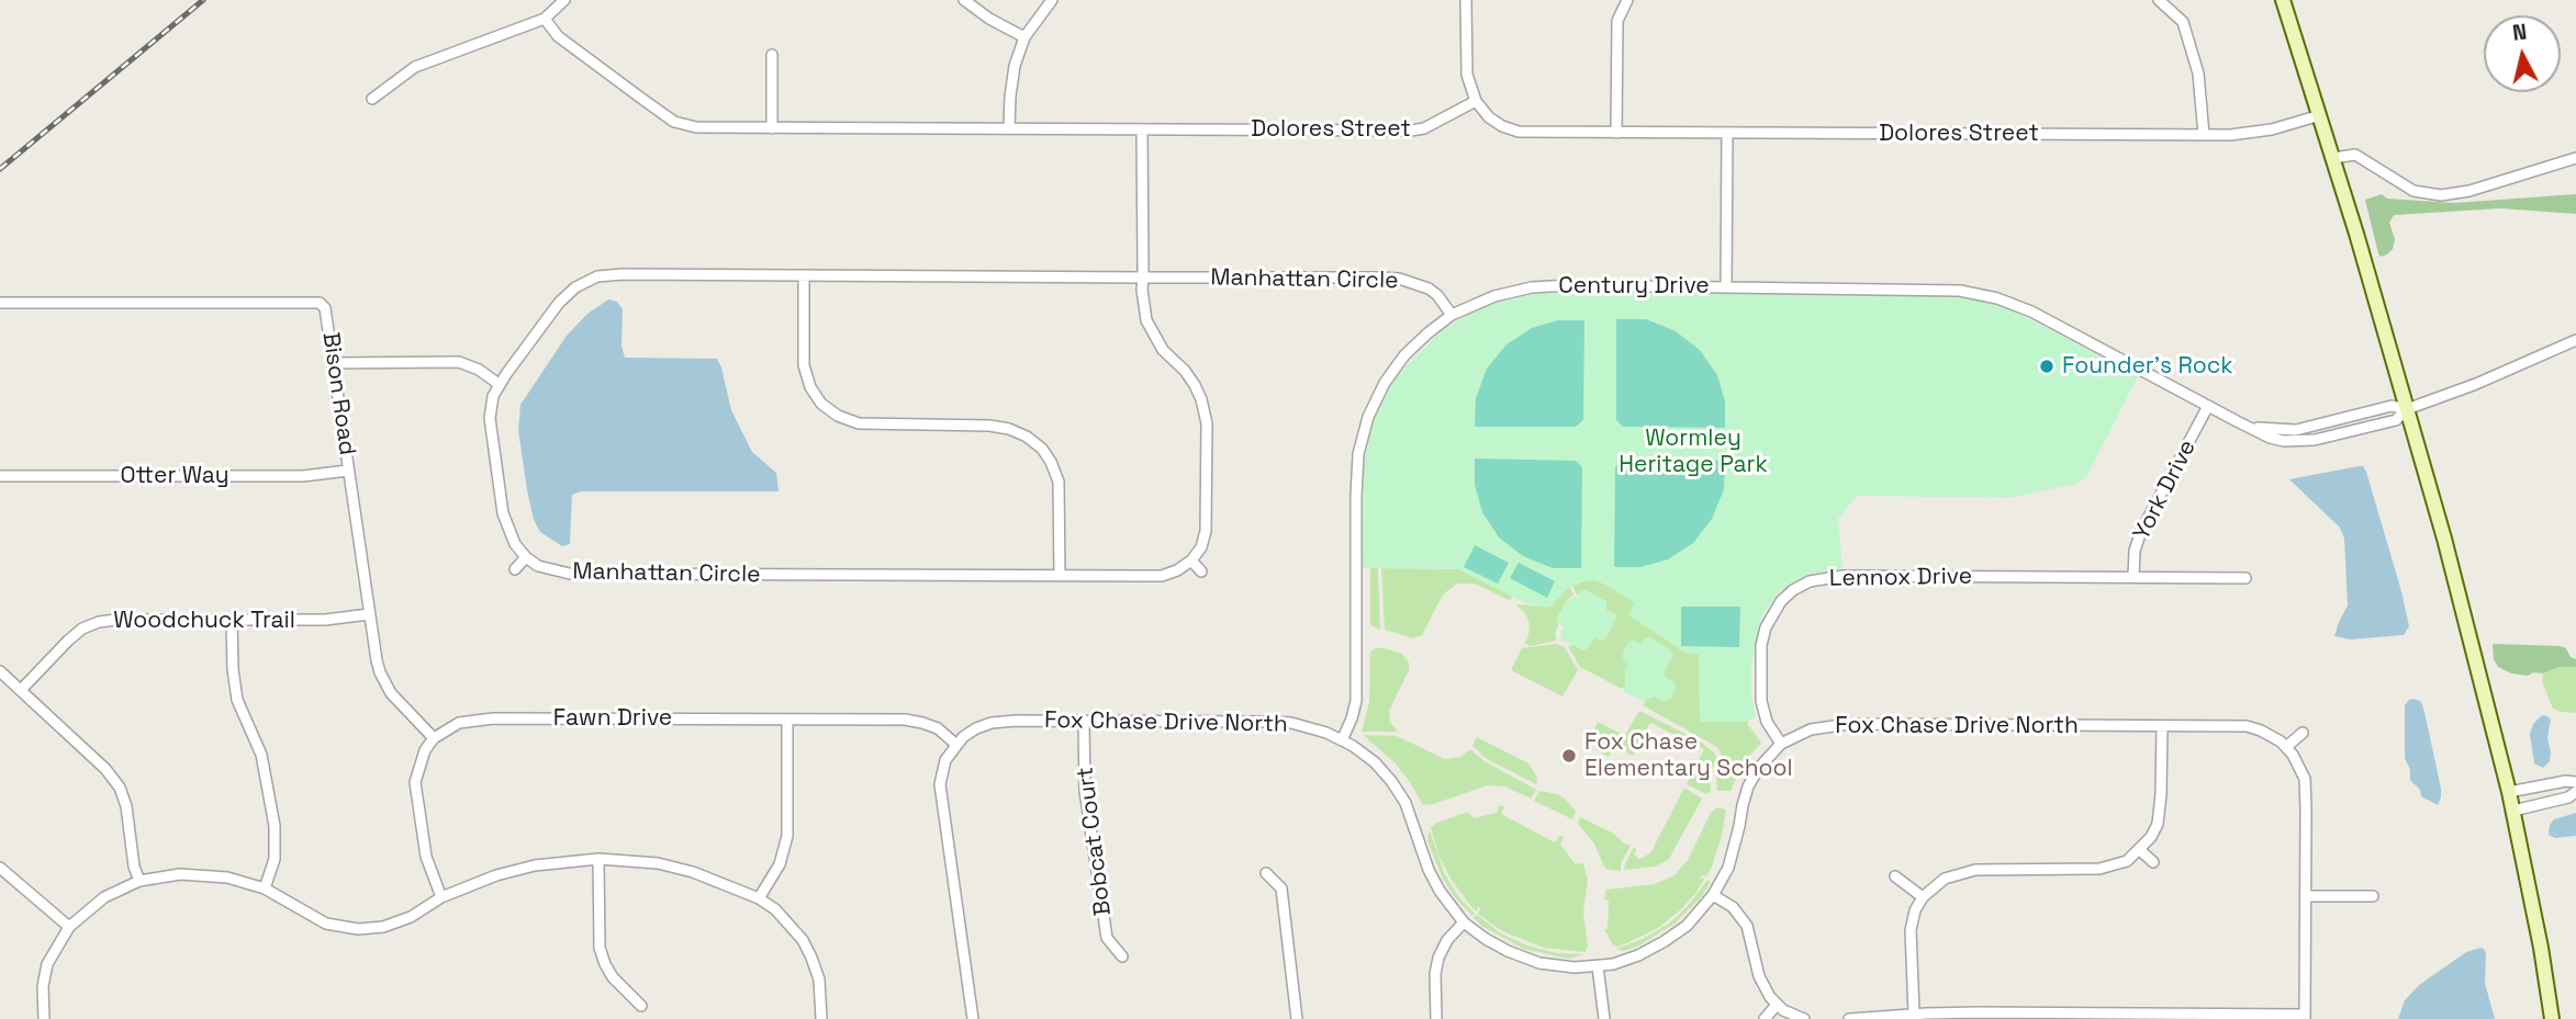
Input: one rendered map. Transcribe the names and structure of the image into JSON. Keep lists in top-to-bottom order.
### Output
{
  "streets": {
    "street": [
      "Dolores Street",
      "Manhattan Circle",
      "Century Drive",
      "Bison Road",
      "Otter Way",
      "York Drive",
      "Lennox Drive",
      "Woodchuck Trail",
      "Fawn Drive",
      "Fox Chase Drive North",
      "Bobcat Court"
    ]
  },
  "crossings": [
    ["Manhattan Circle", "Century Drive"],
    ["Century Drive", "York Drive"],
    ["Century Drive", "Fox Chase Drive North"],
    ["Bison Road", "Otter Way"],
    ["Bison Road", "Woodchuck Trail"],
    ["Bison Road", "Fawn Drive"],
    ["York Drive", "Lennox Drive"],
    ["Lennox Drive", "Fox Chase Drive North"],
    ["Fawn Drive", "Fox Chase Drive North"],
    ["Fox Chase Drive North", "Bobcat Court"]
  ],
  "parks": ["Wormley Heritage Park"],
  "places": ["Founder's Rock", "Fox Chase Elementary School"],
  "north": "top"
}
